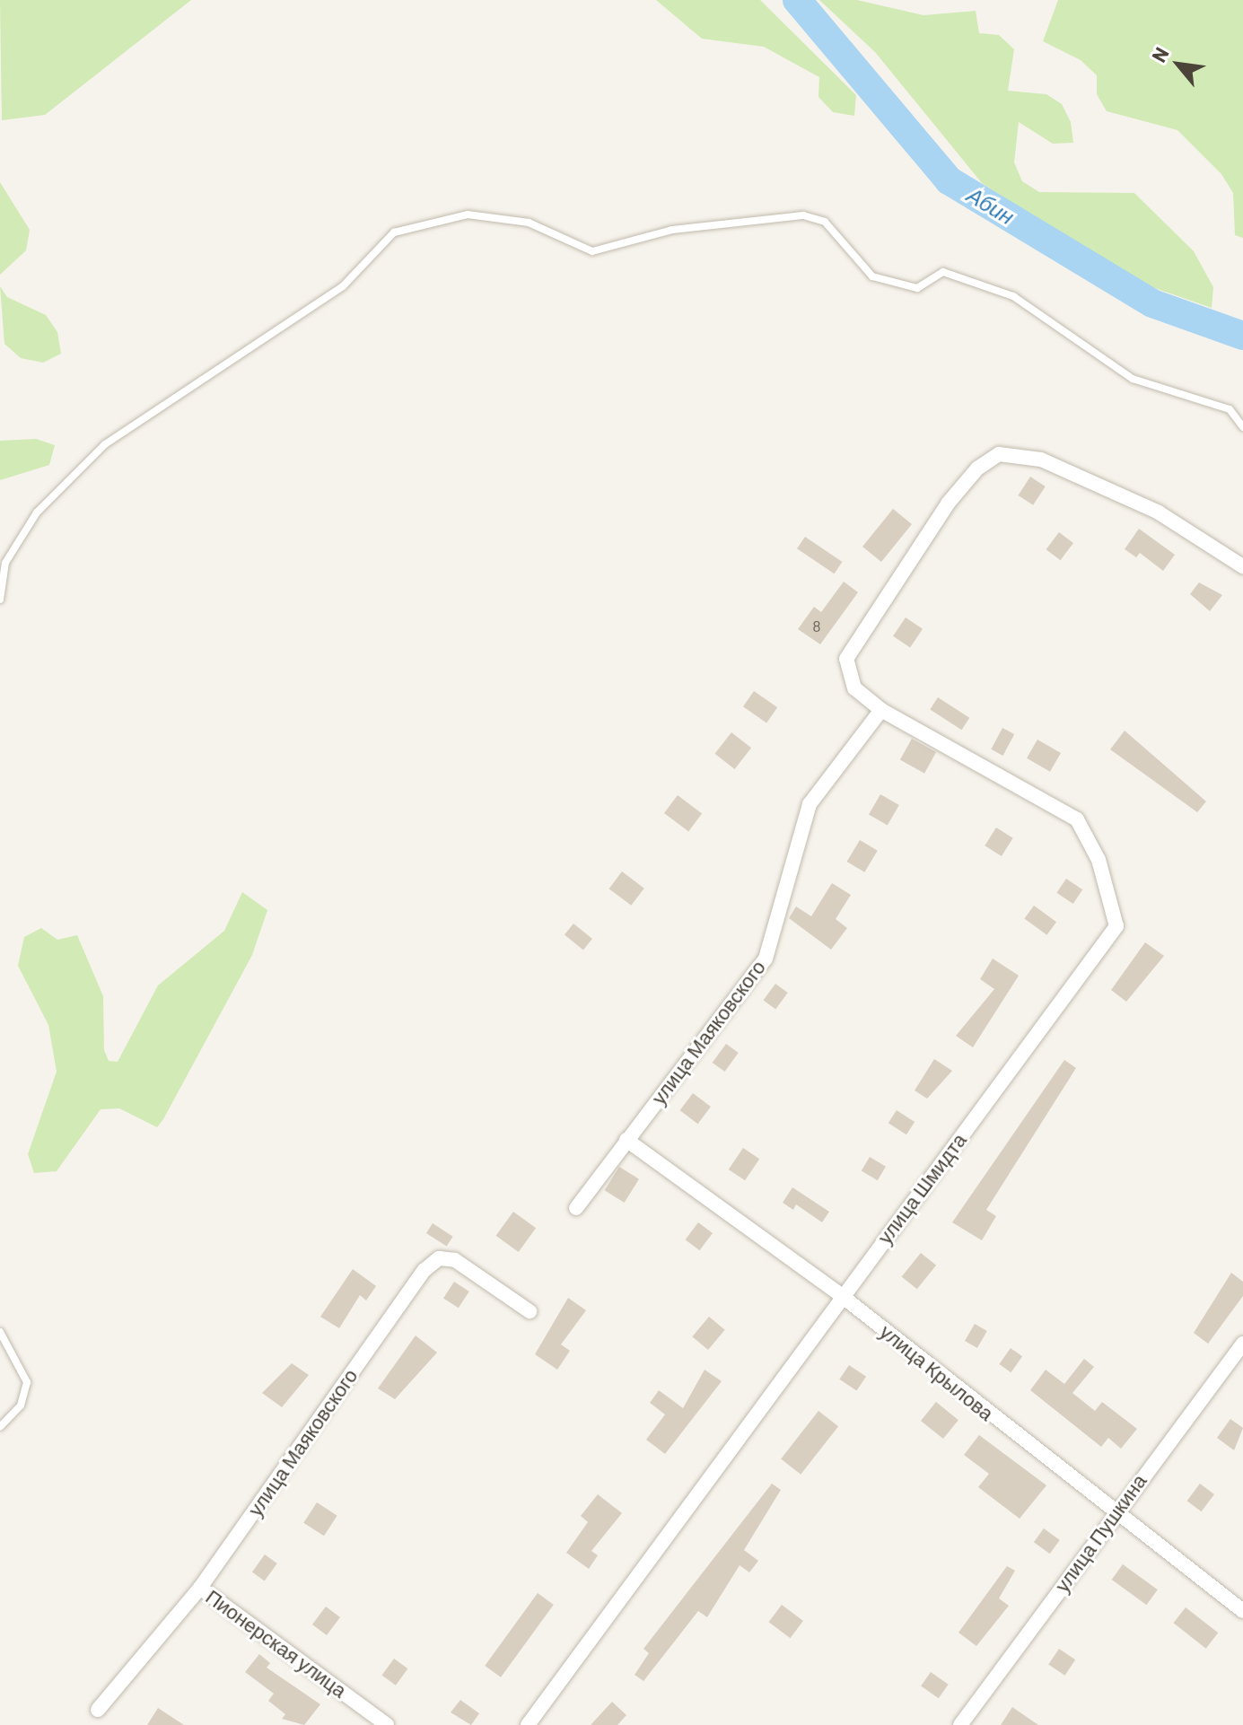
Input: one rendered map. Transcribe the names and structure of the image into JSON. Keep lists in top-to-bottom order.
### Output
{
  "streets": {
    "street": [
      "улица Маяковского",
      "улица Шмидта",
      "улица Крылова",
      "улица Пушкина",
      "Пионерская улица"
    ]
  },
  "crossings": [
    ["улица Маяковского", "улица Шмидта"],
    ["улица Маяковского", "улица Крылова"],
    ["улица Маяковского", "Пионерская улица"],
    ["улица Шмидта", "улица Крылова"],
    ["улица Крылова", "улица Пушкина"]
  ],
  "water": ["Абин"],
  "house_numbers": ["8"],
  "north": "top left"
}
